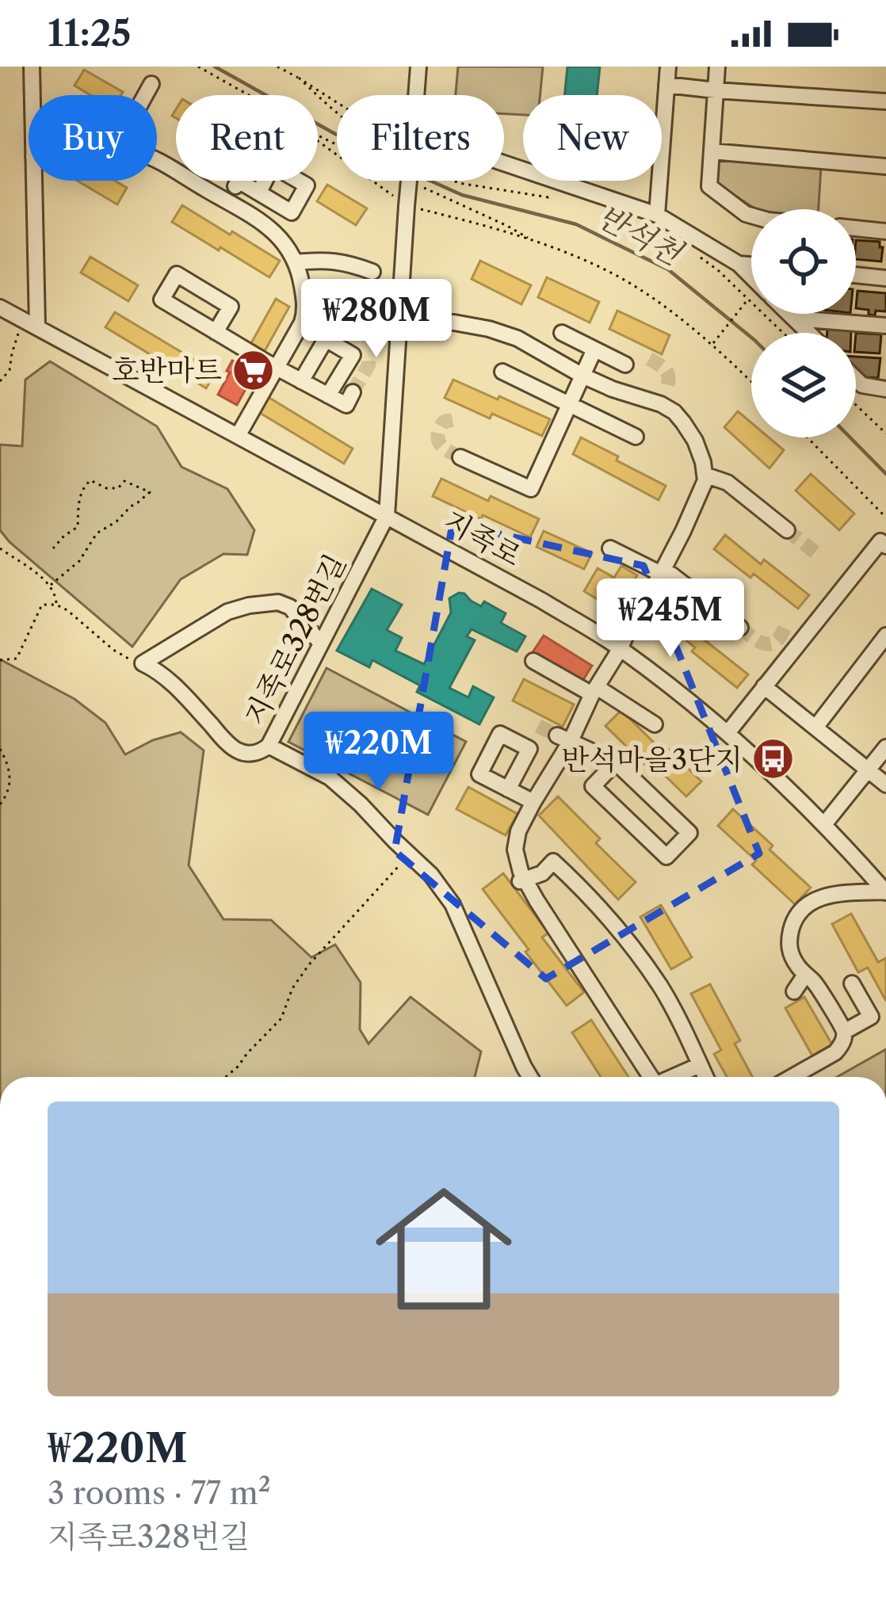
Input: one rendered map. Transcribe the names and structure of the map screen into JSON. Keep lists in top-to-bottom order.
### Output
{
  "streets": {
    "street": ["지족로", "지족로328번길"]
  },
  "crossings": [
    ["지족로", "지족로328번길"]
  ],
  "water": ["반석천"],
  "places": {
    "supermarket": ["호반마트"],
    "bus stop": ["반석마을3단지"]
  },
  "page": {
    "status": "11:25",
    "chip": [
      "Buy",
      "Rent",
      "Filters",
      "New"
    ],
    "price": ["₩280M", "₩245M", "₩220M"],
    "list": [
      {
        "name": "₩220M",
        "note": "3 rooms · 77 m² · 지족로328번길"
      }
    ]
  }
}
